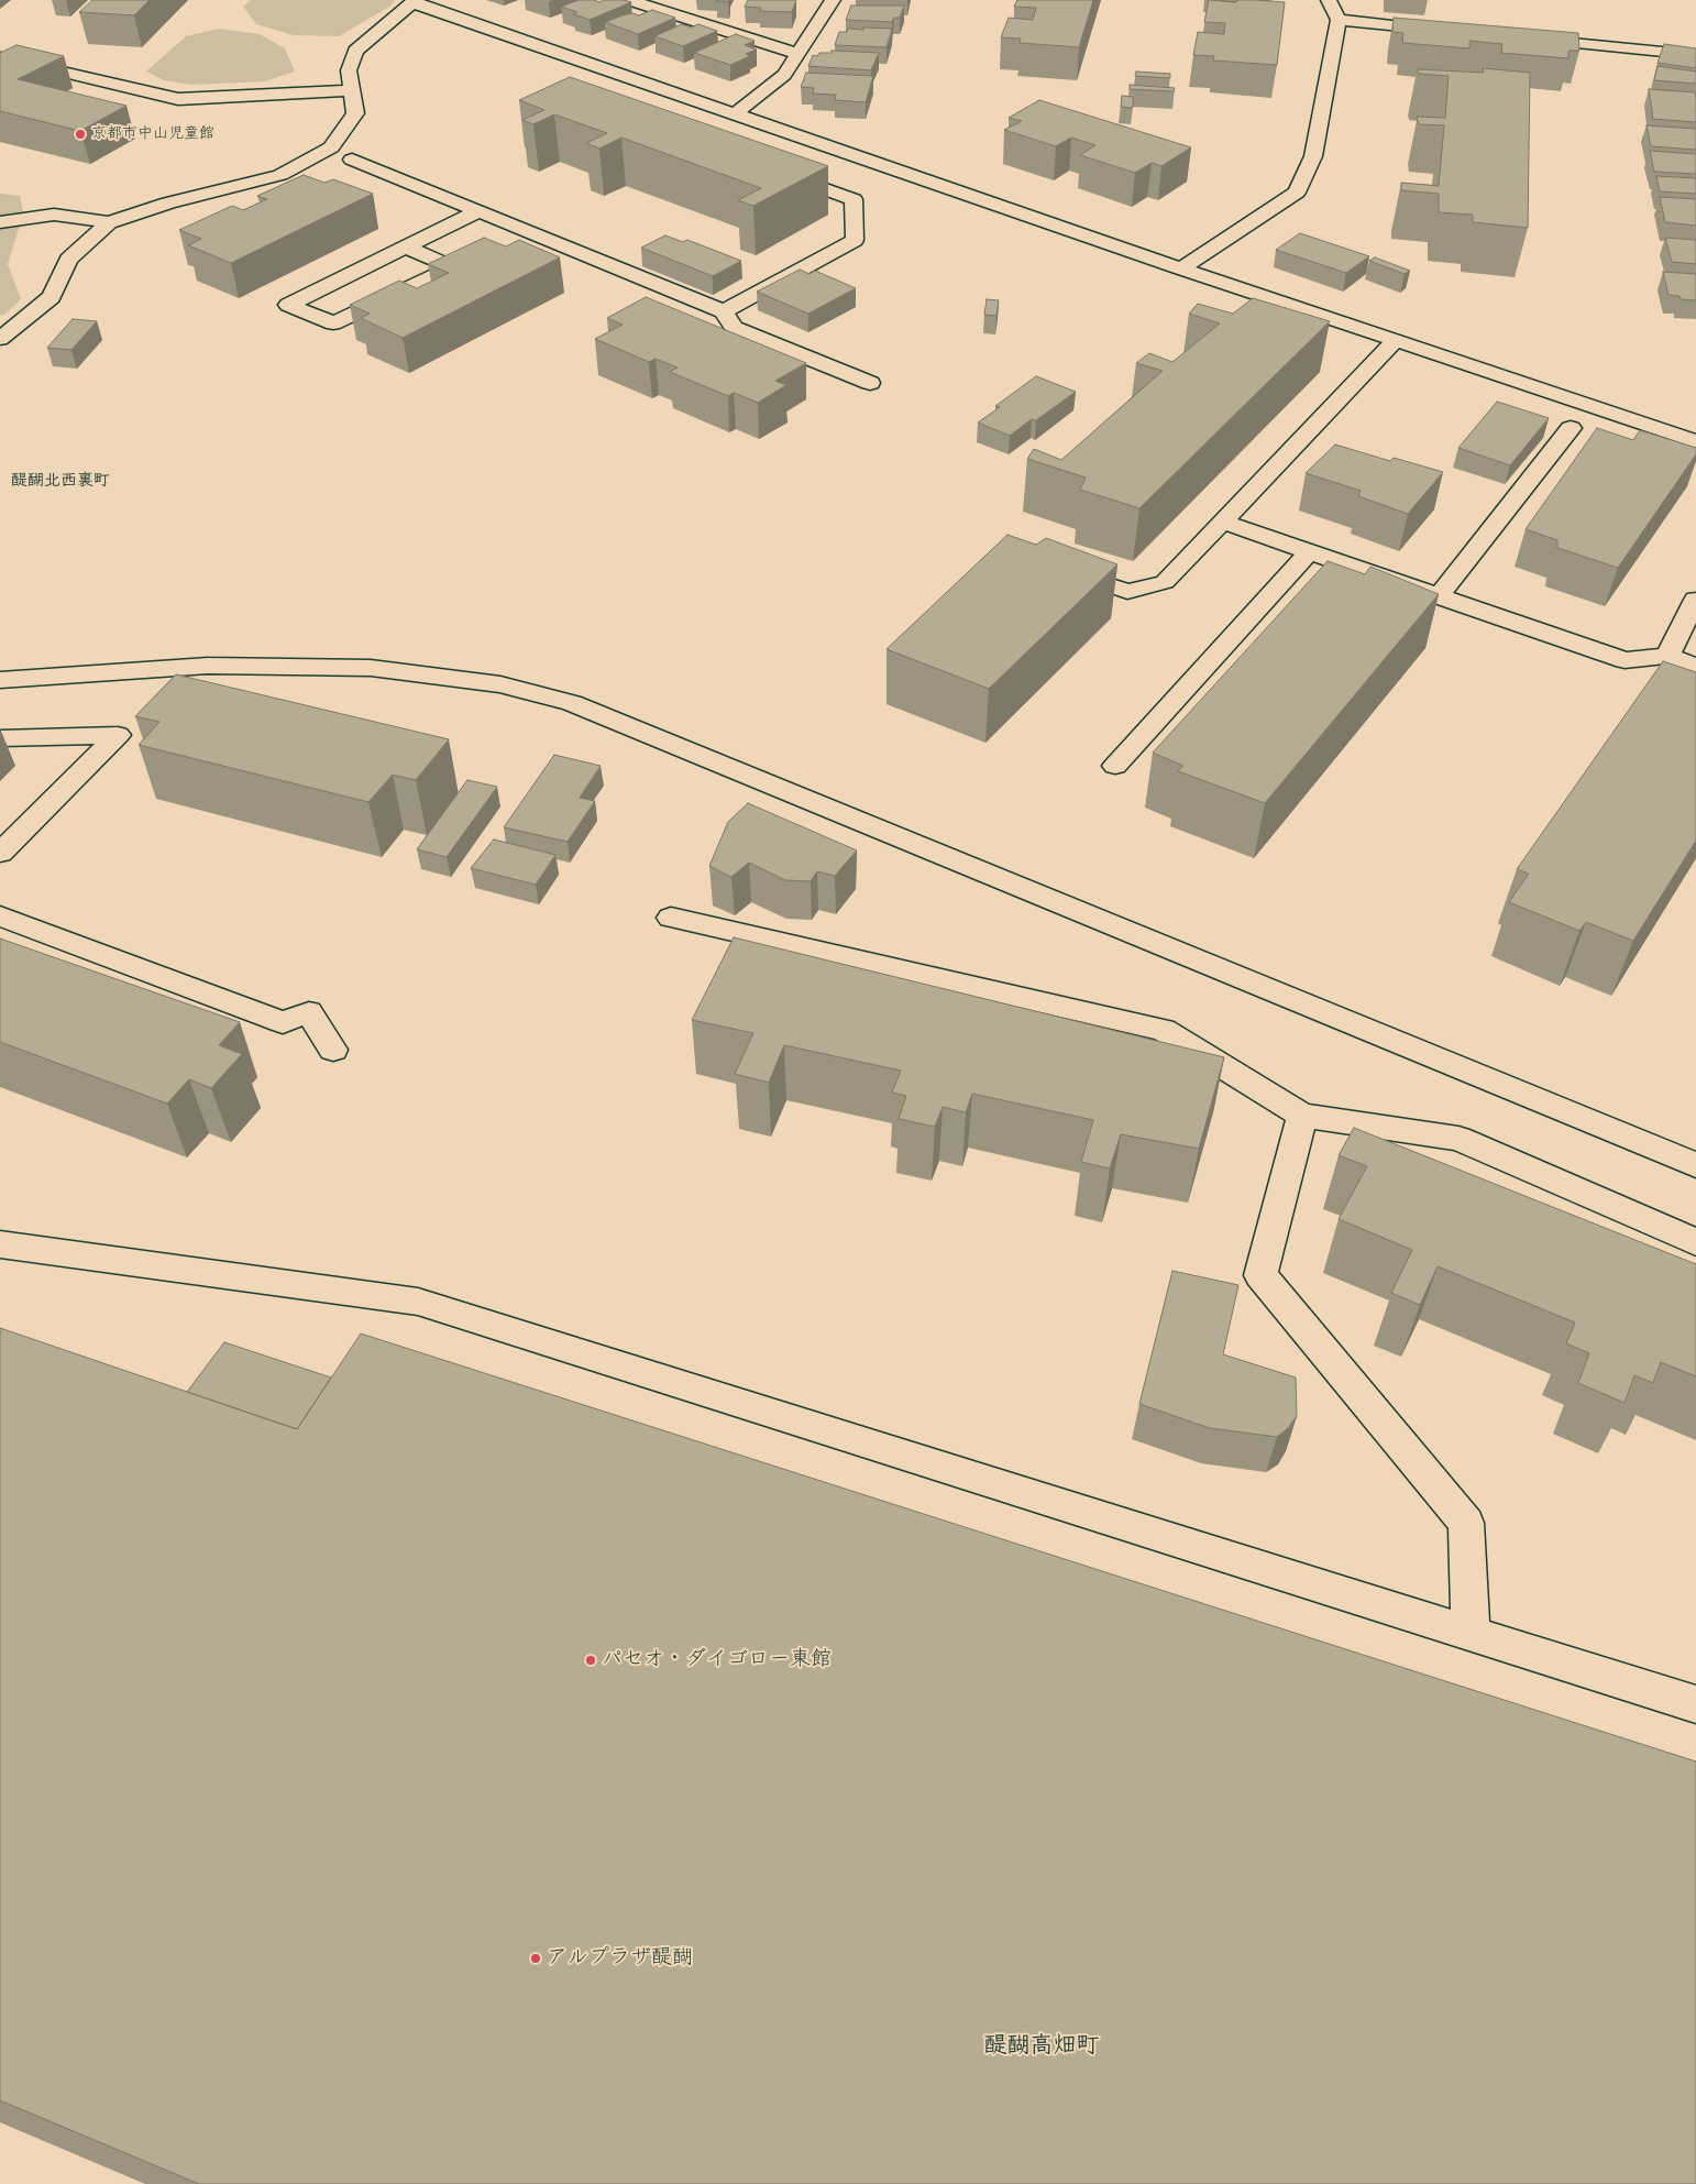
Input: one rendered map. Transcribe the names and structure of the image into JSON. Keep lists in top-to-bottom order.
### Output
{
  "districts": ["醍醐北西裏町", "醍醐高畑町"],
  "places": ["京都市中山児童館", "パセオ・ダイゴロー東館", "アルプラザ醍醐"]
}
